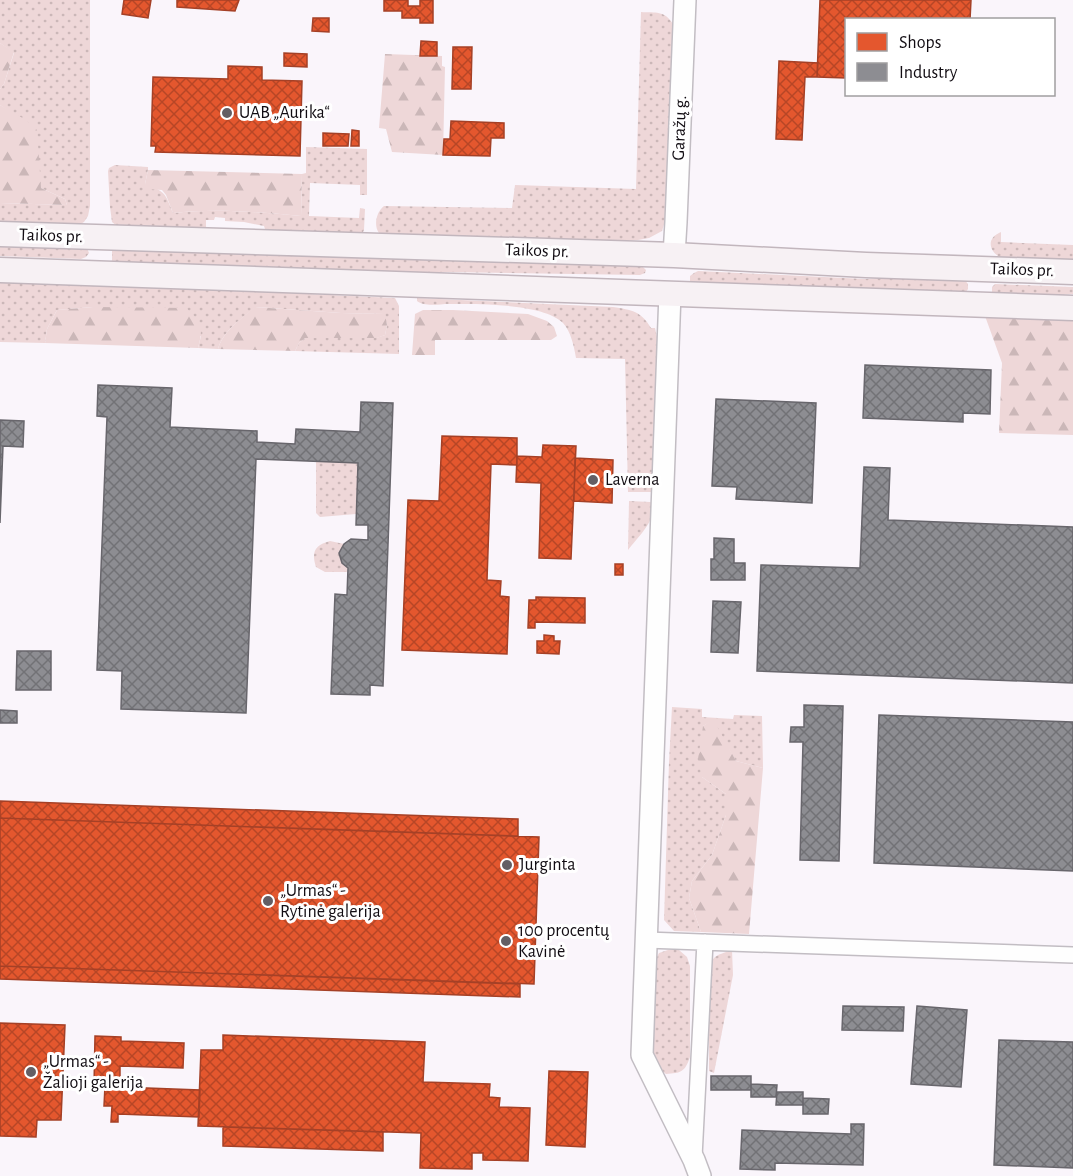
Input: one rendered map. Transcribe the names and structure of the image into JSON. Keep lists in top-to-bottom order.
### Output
{
  "streets": {
    "main road": ["Taikos pr."],
    "street": ["Garažų g."]
  },
  "crossings": [
    ["Garažų g.", "Taikos pr."]
  ],
  "places": [
    "UAB „Aurika“",
    "Laverna",
    "Jurginta",
    "„Urmas“ - Rytinė galerija",
    "100 procentų Kavinė",
    "„Urmas“ - Žalioji galerija"
  ],
  "legend": ["Shops", "Industry"]
}
